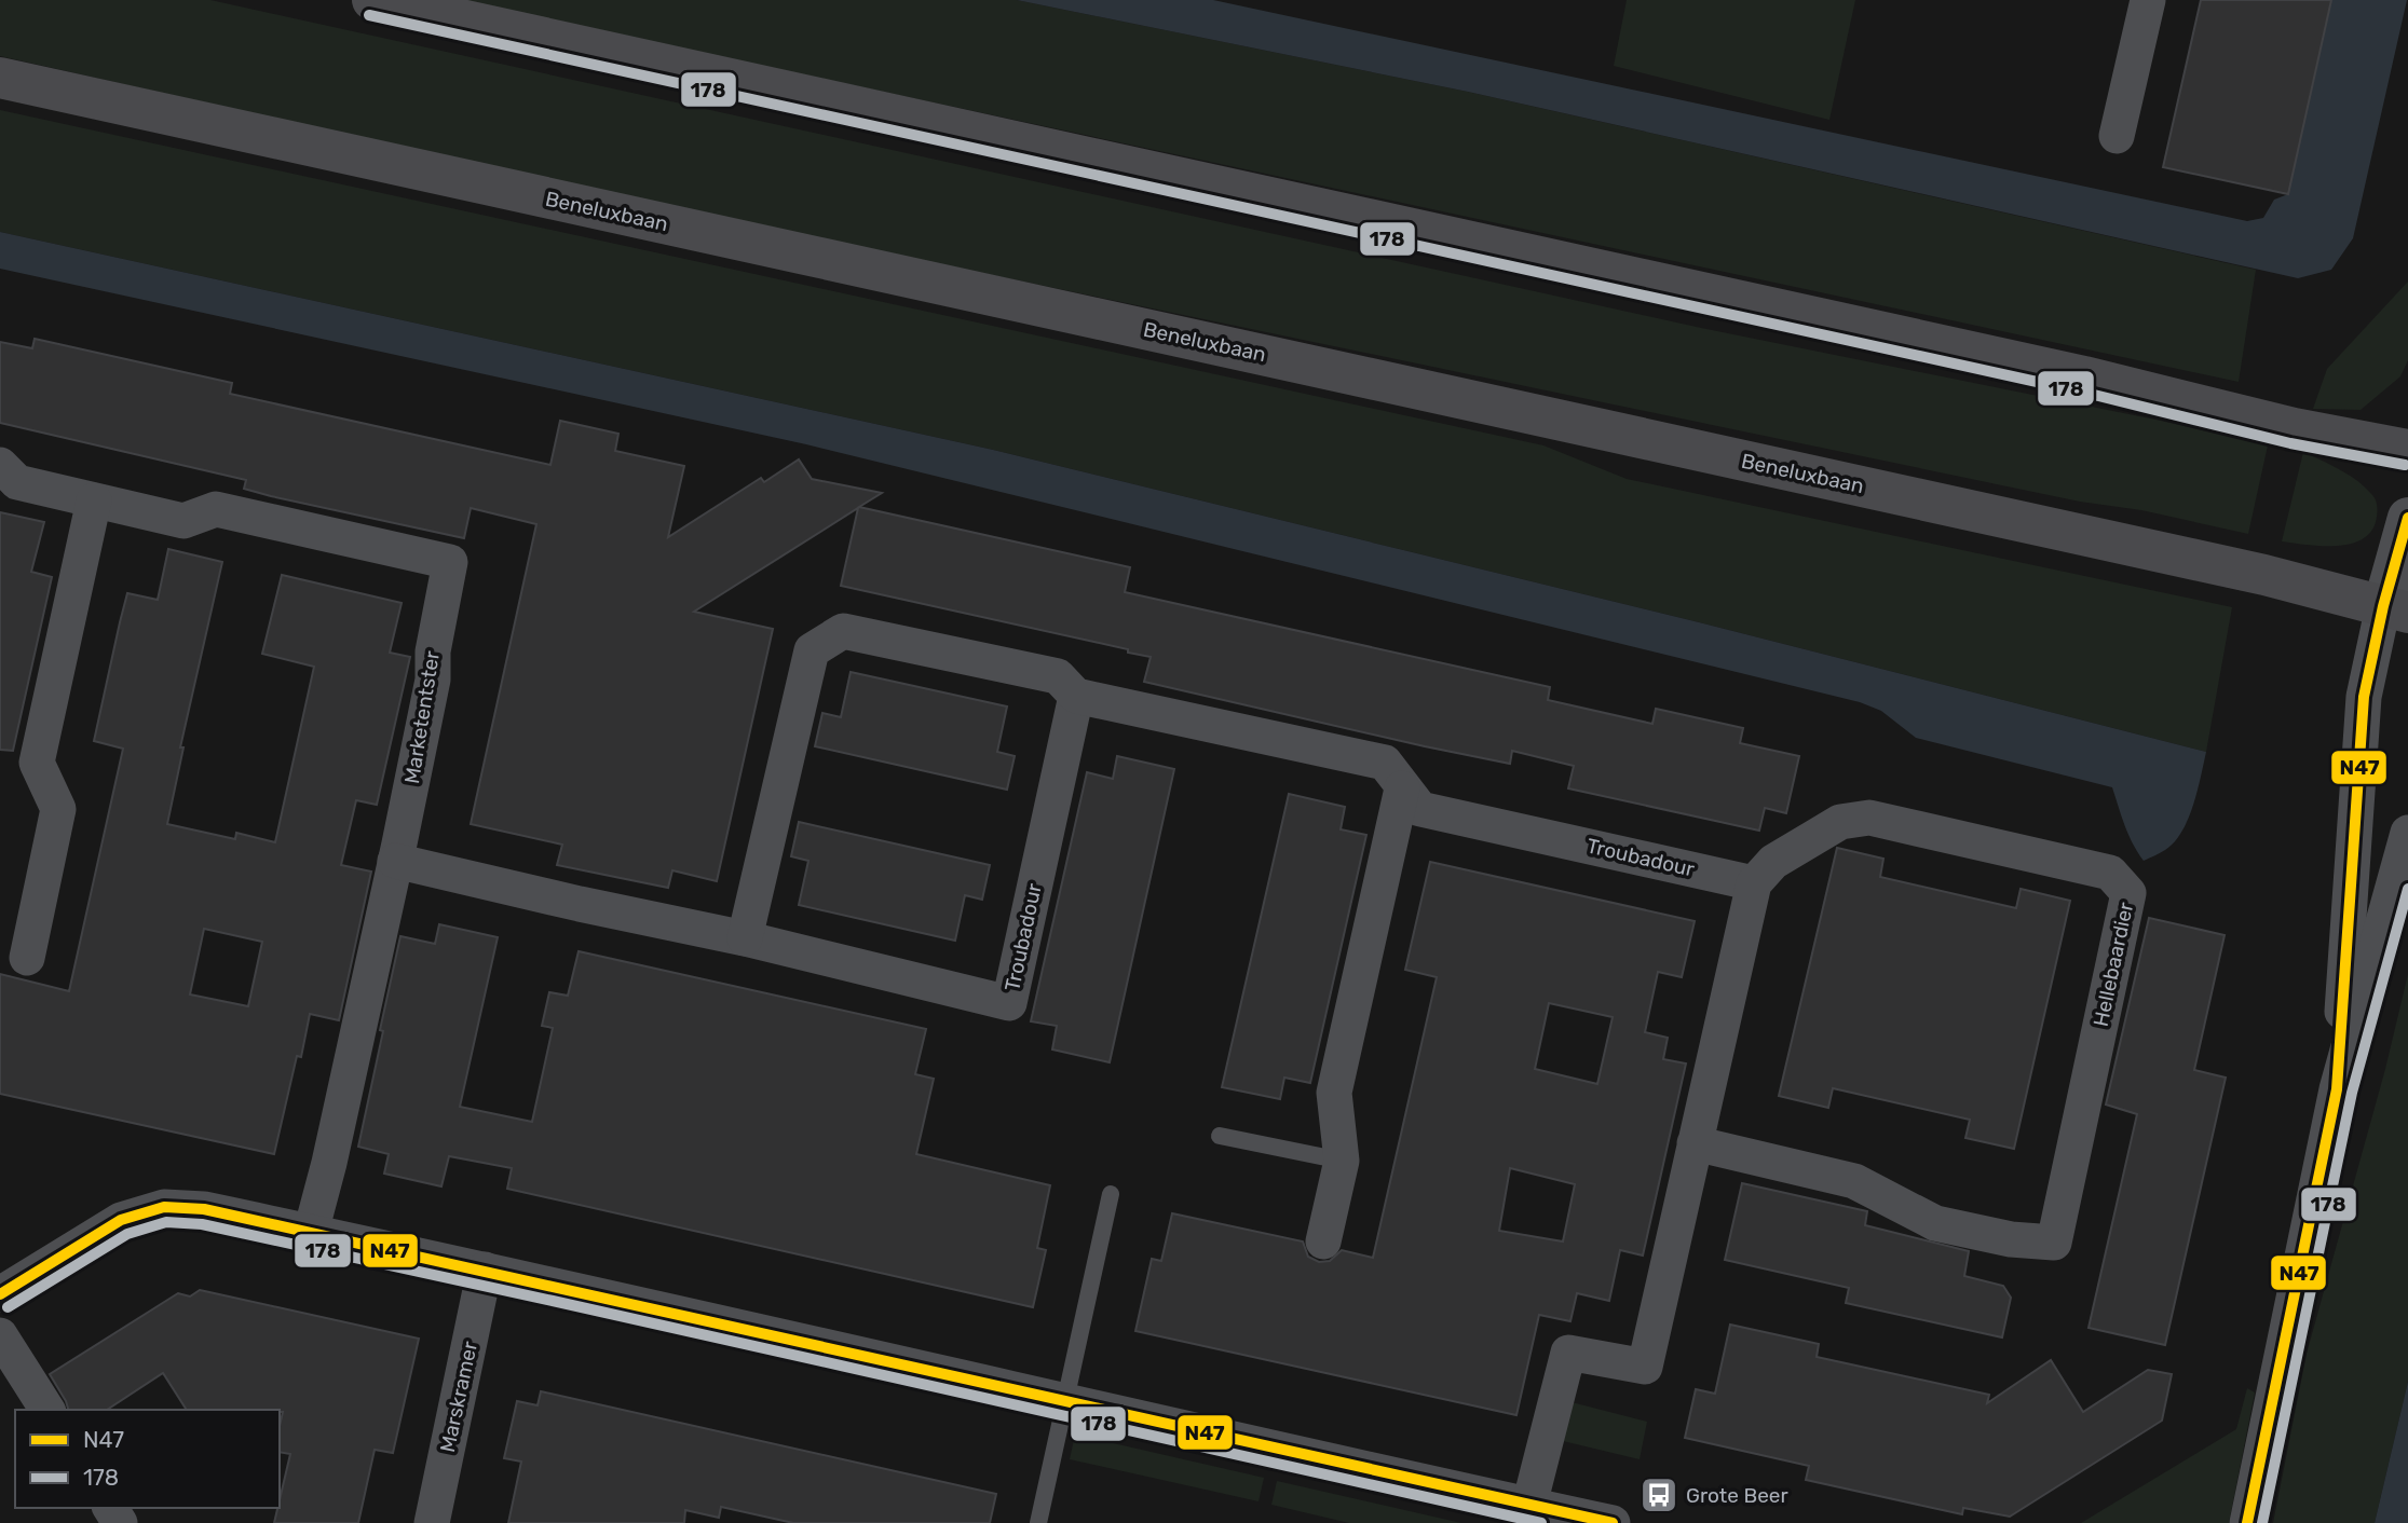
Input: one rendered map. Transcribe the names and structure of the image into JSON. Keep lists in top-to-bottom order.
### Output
{
  "streets": {
    "main road": ["Beneluxbaan"],
    "street": [
      "Marketentster",
      "Troubadour",
      "Hellebaardier",
      "Marskramer"
    ]
  },
  "crossings": [
    ["Marketentster", "Troubadour"],
    ["Troubadour", "Hellebaardier"]
  ],
  "places": {
    "bus stop": ["Grote Beer"]
  },
  "lines": ["transit line 178", "transit line N47"],
  "legend": ["N47", "178"]
}
